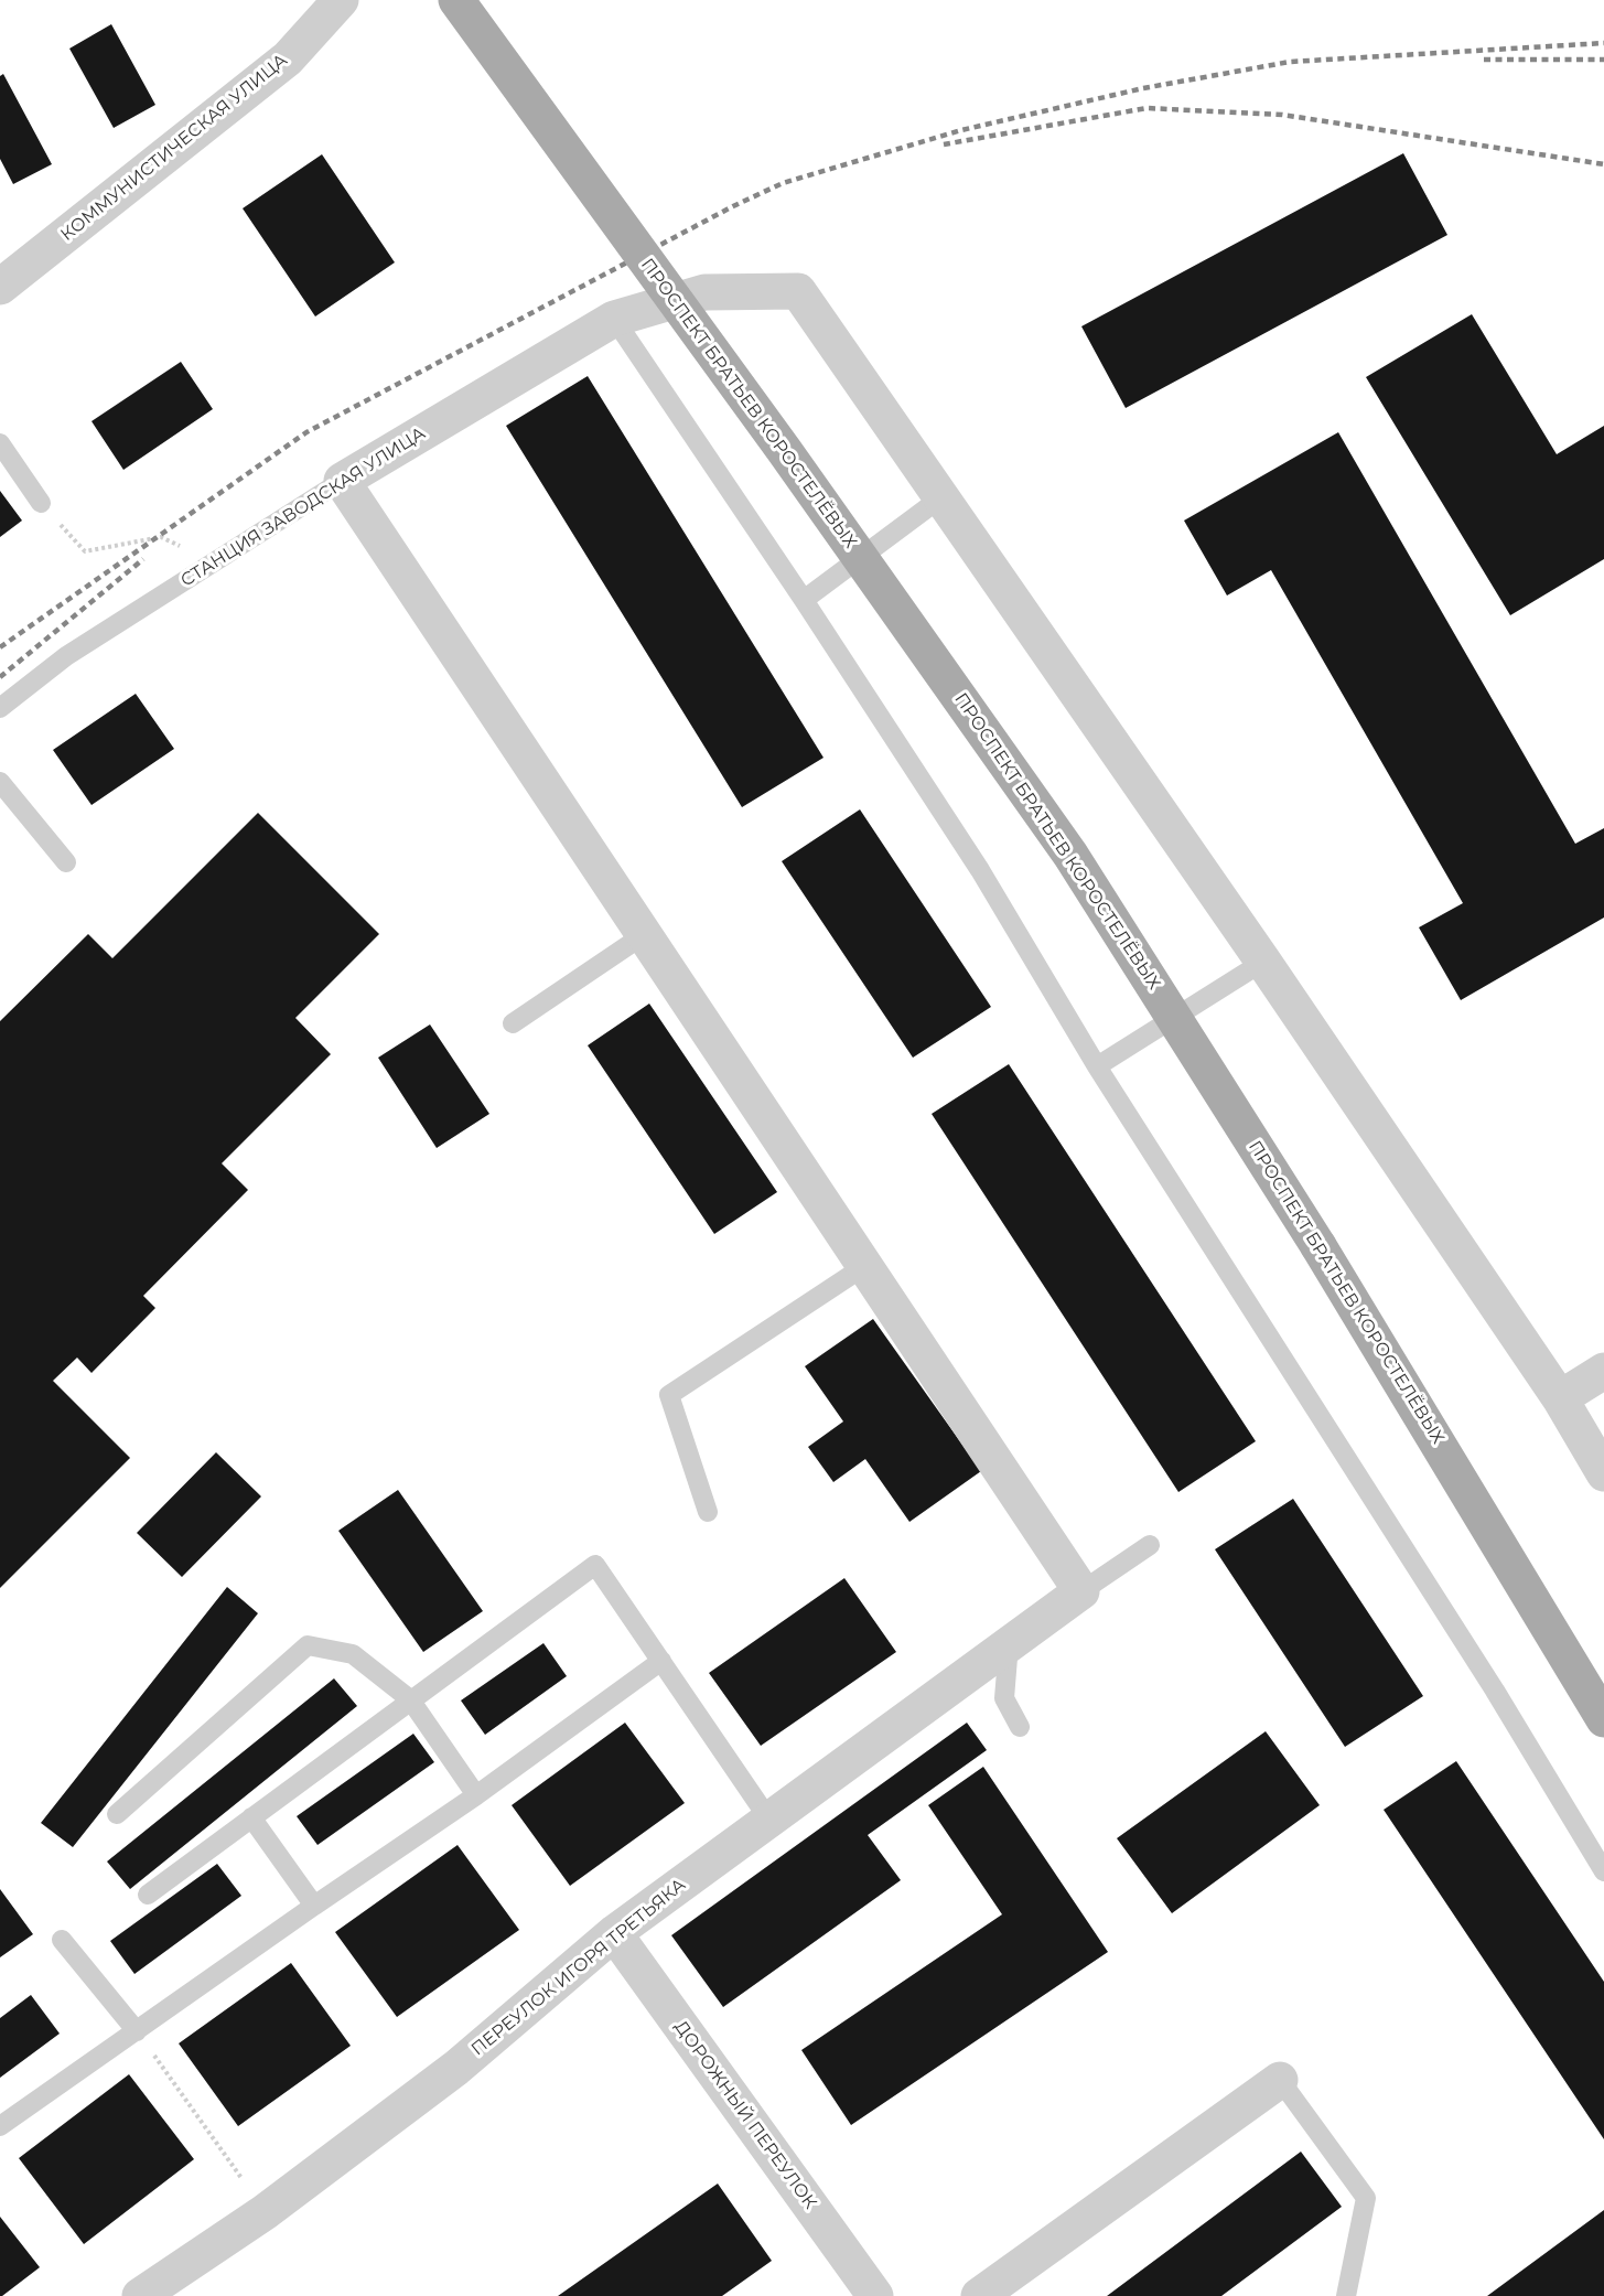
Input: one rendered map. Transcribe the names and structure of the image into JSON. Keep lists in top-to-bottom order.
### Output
{
  "streets": {
    "main road": ["ПРОСПЕКТ БРАТЬЕВ КОРОСТЕЛЁВЫХ"],
    "street": [
      "КОММУНИСТИЧЕСКАЯ УЛИЦА",
      "СТАНЦИЯ ЗАВОДСКАЯ УЛИЦА",
      "ПЕРЕУЛОК ИГОРЯ ТРЕТЬЯКА",
      "ДОРОЖНЫЙ ПЕРЕУЛОК"
    ]
  },
  "crossings": [
    ["ПЕРЕУЛОК ИГОРЯ ТРЕТЬЯКА", "ДОРОЖНЫЙ ПЕРЕУЛОК"]
  ]
}
